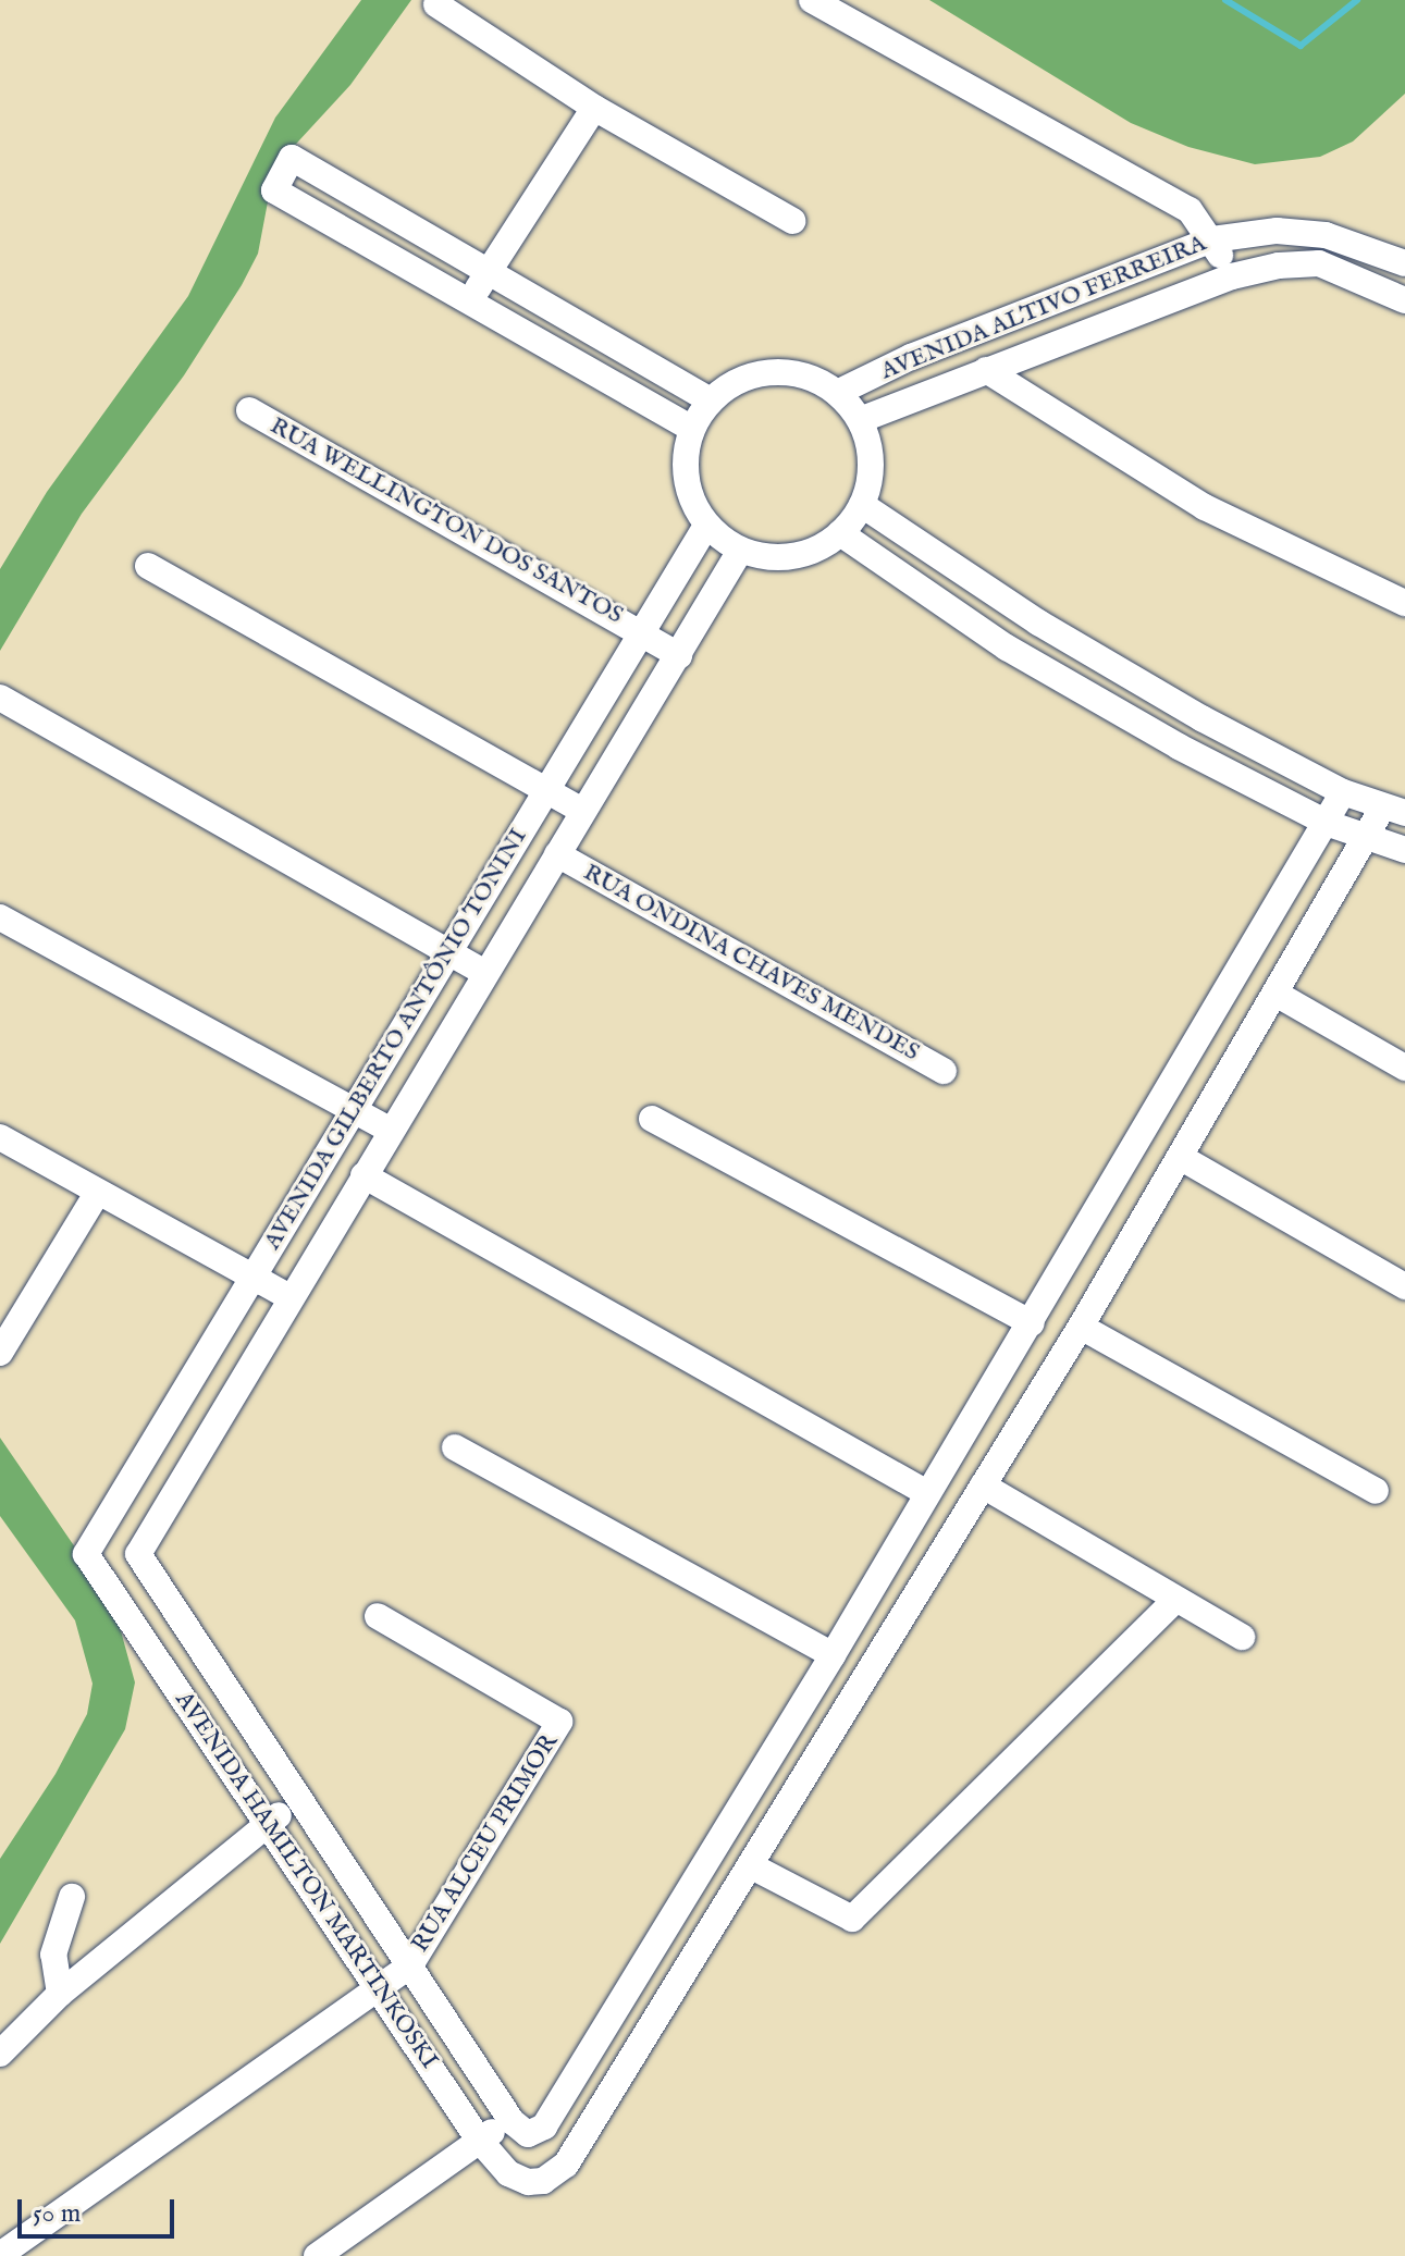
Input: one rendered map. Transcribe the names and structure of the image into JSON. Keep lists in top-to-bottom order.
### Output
{
  "streets": {
    "street": [
      "AVENIDA ALTIVO FERREIRA",
      "RUA WELLINGTON DOS SANTOS",
      "RUA ONDINA CHAVES MENDES",
      "AVENIDA GILBERTO ANTÔNIO TONINI",
      "RUA ALCEU PRIMOR",
      "AVENIDA HAMILTON MARTINKOSKI"
    ]
  },
  "crossings": [
    ["AVENIDA ALTIVO FERREIRA", "AVENIDA GILBERTO ANTÔNIO TONINI"],
    ["RUA WELLINGTON DOS SANTOS", "AVENIDA GILBERTO ANTÔNIO TONINI"],
    ["RUA ONDINA CHAVES MENDES", "AVENIDA GILBERTO ANTÔNIO TONINI"],
    ["AVENIDA GILBERTO ANTÔNIO TONINI", "AVENIDA HAMILTON MARTINKOSKI"],
    ["RUA ALCEU PRIMOR", "AVENIDA HAMILTON MARTINKOSKI"]
  ],
  "scale_bar": "50 m"
}
